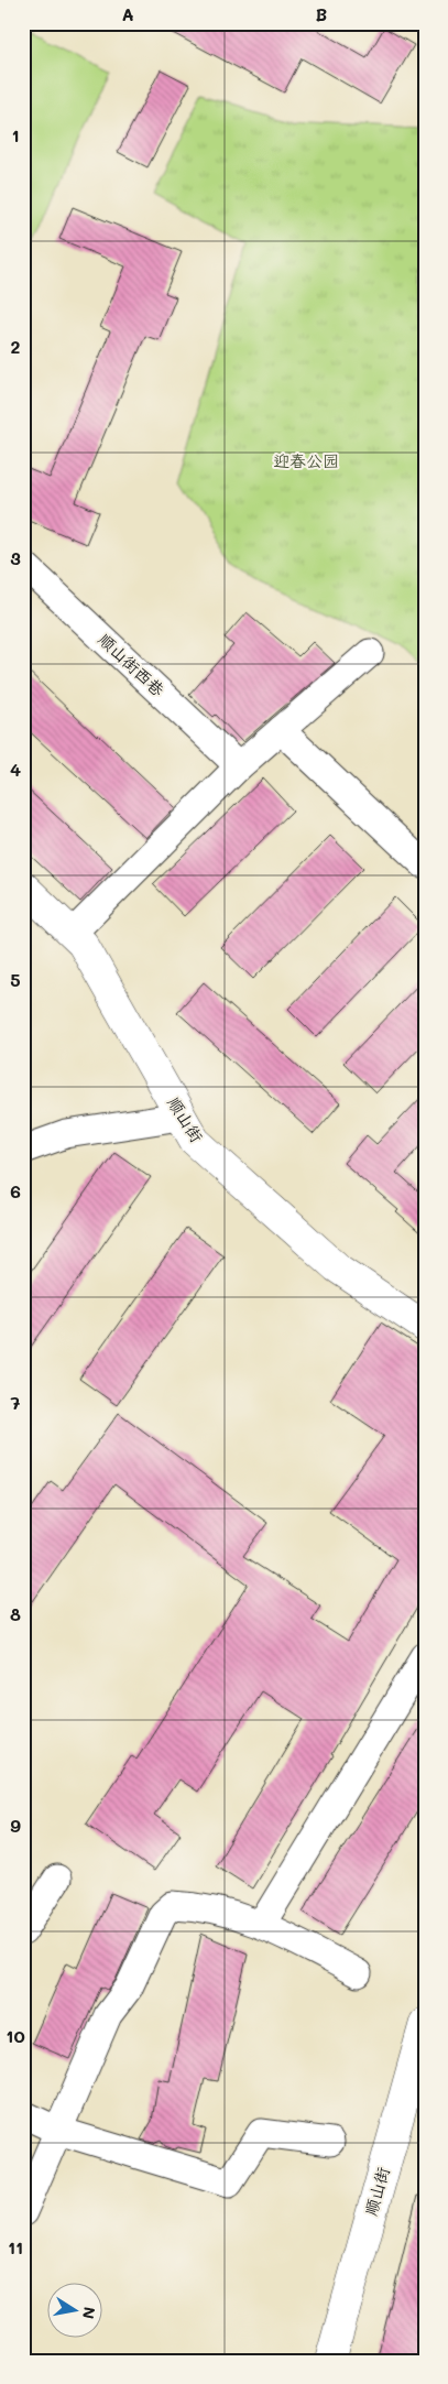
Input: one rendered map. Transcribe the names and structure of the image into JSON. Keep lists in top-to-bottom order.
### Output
{
  "streets": {
    "street": ["顺山街西巷", "顺山街"]
  },
  "parks": ["迎春公园"],
  "north": "right",
  "grid": {
    "columns": ["A", "B"],
    "rows": [
      "1",
      "2",
      "3",
      "4",
      "5",
      "6",
      "7",
      "8",
      "9",
      "10",
      "11"
    ]
  }
}
